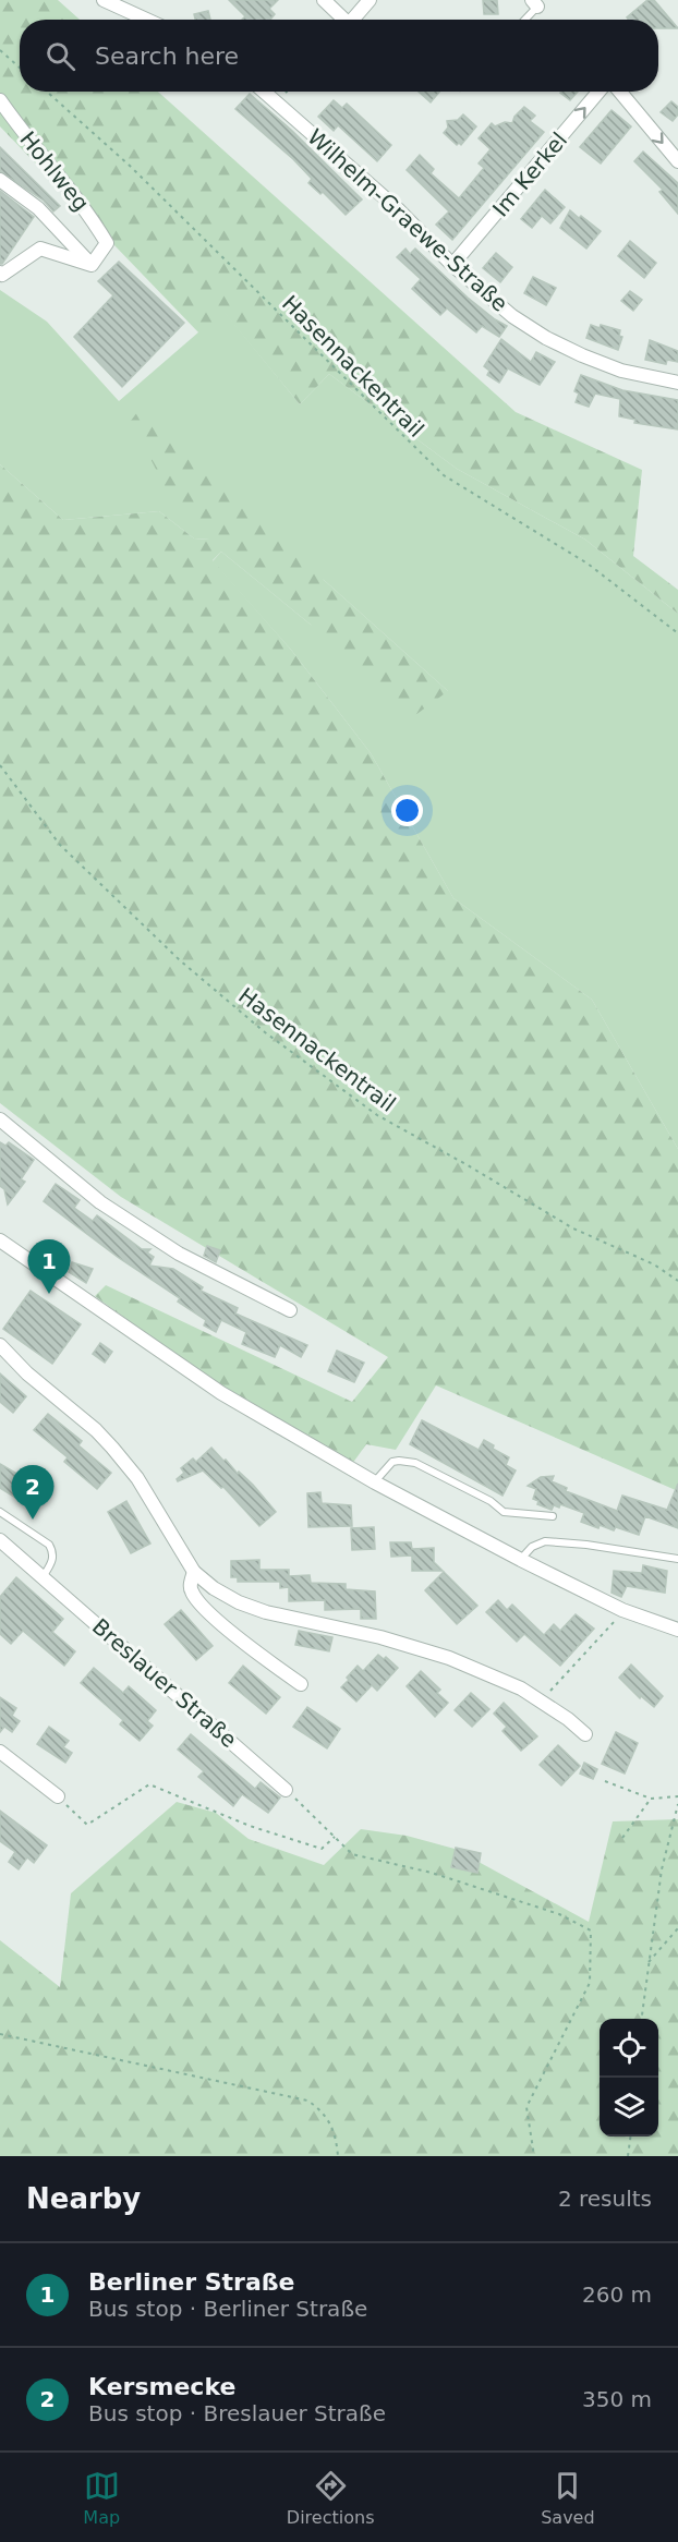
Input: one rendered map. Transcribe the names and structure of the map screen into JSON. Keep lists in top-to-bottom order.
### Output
{
  "streets": {
    "street": [
      "Hohlweg",
      "Im Kerkel",
      "Wilhelm-Graewe-Straße",
      "Breslauer Straße"
    ],
    "path": ["Hasennackentrail"]
  },
  "crossings": [
    ["Im Kerkel", "Wilhelm-Graewe-Straße"]
  ],
  "one_way": ["Im Kerkel"],
  "page": {
    "search": "Search here",
    "pins": ["1", "2"],
    "heading": ["Nearby", "2 results"],
    "list": [
      {
        "mark": "1",
        "name": "Berliner Straße",
        "note": "Bus stop · Berliner Straße",
        "value": "260 m"
      },
      {
        "mark": "2",
        "name": "Kersmecke",
        "note": "Bus stop · Breslauer Straße",
        "value": "350 m"
      }
    ],
    "nav": ["Map", "Directions", "Saved"]
  }
}
